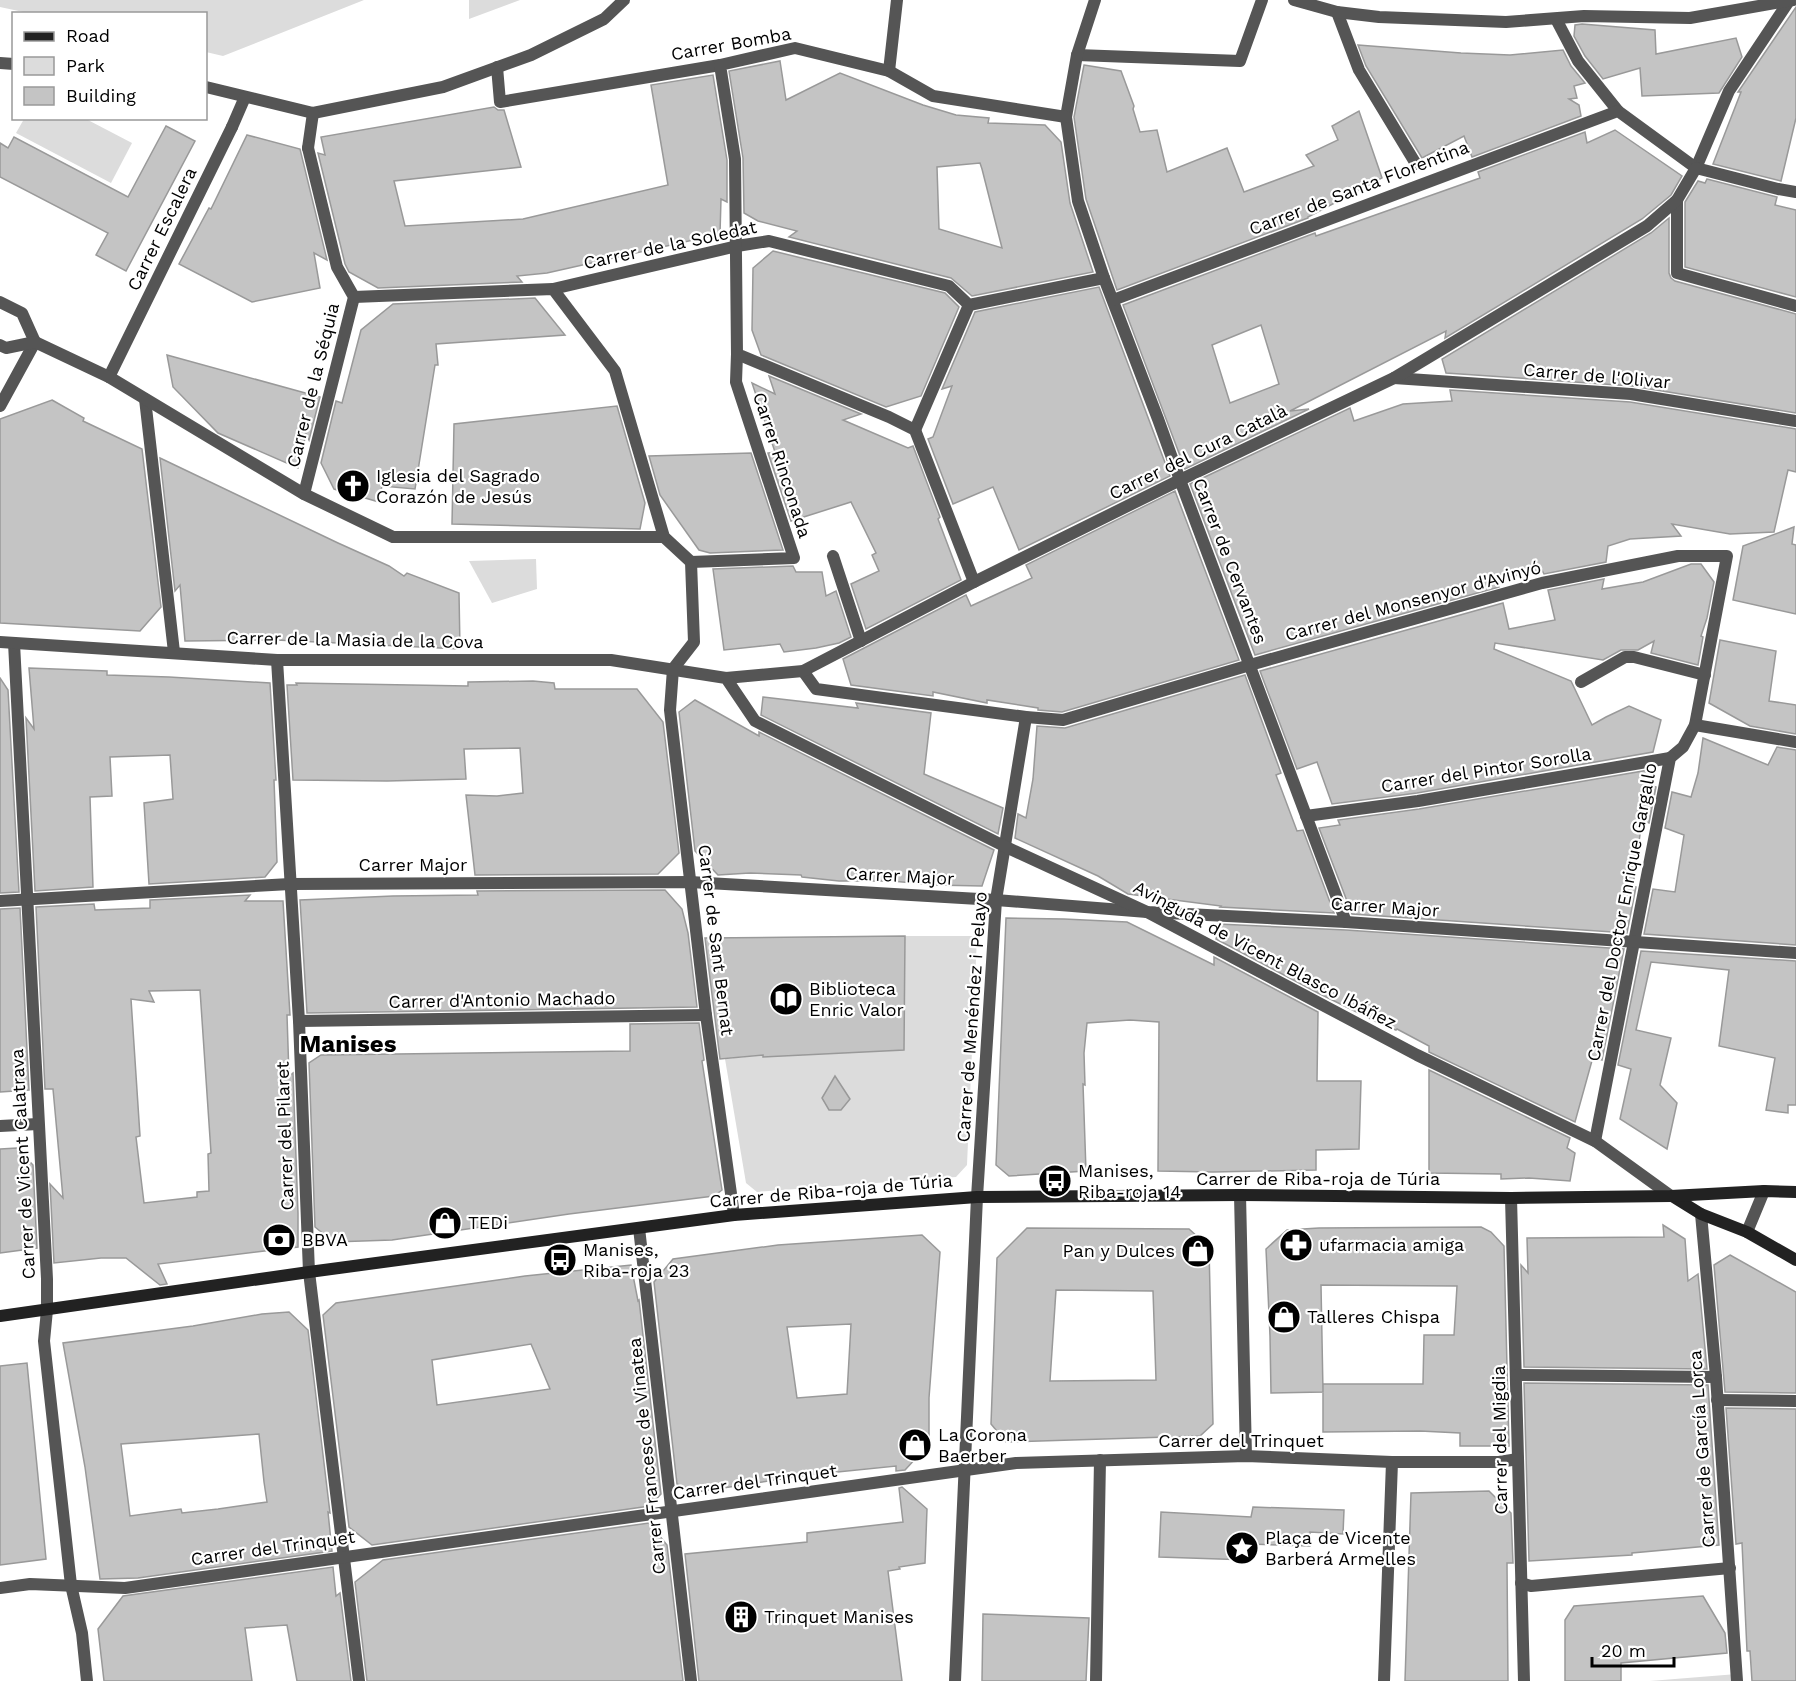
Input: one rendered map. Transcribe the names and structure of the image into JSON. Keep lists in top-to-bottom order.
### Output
{
  "streets": {
    "main road": ["Avinguda de Vicent Blasco Ibáñez", "Carrer de Riba-roja de Túria"],
    "street": [
      "Carrer Bomba",
      "Carrer de Santa Florentina",
      "Carrer Escalera",
      "Carrer de la Soledat",
      "Carrer de l'Olivar",
      "Carrer de la Séquia",
      "Carrer del Cura Català",
      "Carrer Rinconada",
      "Carrer de Cervantes",
      "Carrer del Monsenyor d'Avinyó",
      "Carrer de la Masia de la Cova",
      "Carrer del Pintor Sorolla",
      "Carrer Major",
      "Carrer del Doctor Enrique Gargallo",
      "Carrer de Sant Bernat",
      "Carrer d'Antonio Machado",
      "Carrer de Menéndez i Pelayo",
      "Carrer del Pilaret",
      "Carrer de Vicent Calatrava",
      "Carrer del Migdia",
      "Carrer del Trinquet",
      "Carrer de García Lorca",
      "Carrer Francesc de Vinatea"
    ]
  },
  "crossings": [
    ["Carrer Bomba", "Carrer de Cervantes"],
    ["Carrer de Santa Florentina", "Carrer de Cervantes"],
    ["Carrer de la Soledat", "Carrer de la Séquia"],
    ["Carrer de l'Olivar", "Carrer del Cura Català"],
    ["Carrer del Cura Català", "Carrer de Cervantes"],
    ["Carrer del Cura Català", "Carrer del Monsenyor d'Avinyó"],
    ["Carrer del Cura Català", "Carrer de la Masia de la Cova"],
    ["Carrer del Cura Català", "Carrer de Sant Bernat"],
    ["Carrer del Cura Català", "Avinguda de Vicent Blasco Ibáñez"],
    ["Carrer de Cervantes", "Carrer del Monsenyor d'Avinyó"],
    ["Carrer de Cervantes", "Carrer del Pintor Sorolla"],
    ["Carrer de Cervantes", "Carrer Major"],
    ["Carrer del Monsenyor d'Avinyó", "Carrer del Doctor Enrique Gargallo"],
    ["Carrer del Monsenyor d'Avinyó", "Carrer de Menéndez i Pelayo"],
    ["Carrer de la Masia de la Cova", "Carrer de Sant Bernat"],
    ["Carrer de la Masia de la Cova", "Carrer del Pilaret"],
    ["Carrer de la Masia de la Cova", "Carrer de Vicent Calatrava"],
    ["Carrer del Pintor Sorolla", "Carrer del Doctor Enrique Gargallo"],
    ["Carrer Major", "Carrer del Doctor Enrique Gargallo"],
    ["Carrer Major", "Carrer de Sant Bernat"],
    ["Carrer Major", "Avinguda de Vicent Blasco Ibáñez"],
    ["Carrer Major", "Carrer de Menéndez i Pelayo"],
    ["Carrer Major", "Carrer del Pilaret"],
    ["Carrer Major", "Carrer de Vicent Calatrava"],
    ["Carrer del Doctor Enrique Gargallo", "Avinguda de Vicent Blasco Ibáñez"],
    ["Carrer de Sant Bernat", "Carrer d'Antonio Machado"],
    ["Carrer de Sant Bernat", "Carrer de Riba-roja de Túria"],
    ["Avinguda de Vicent Blasco Ibáñez", "Carrer de Menéndez i Pelayo"],
    ["Avinguda de Vicent Blasco Ibáñez", "Carrer de Riba-roja de Túria"],
    ["Avinguda de Vicent Blasco Ibáñez", "Carrer de García Lorca"],
    ["Carrer d'Antonio Machado", "Carrer del Pilaret"],
    ["Carrer de Menéndez i Pelayo", "Carrer de Riba-roja de Túria"],
    ["Carrer de Menéndez i Pelayo", "Carrer del Trinquet"],
    ["Carrer del Pilaret", "Carrer de Riba-roja de Túria"],
    ["Carrer del Pilaret", "Carrer del Trinquet"],
    ["Carrer de Vicent Calatrava", "Carrer de Riba-roja de Túria"],
    ["Carrer de Vicent Calatrava", "Carrer del Trinquet"],
    ["Carrer de Riba-roja de Túria", "Carrer del Migdia"],
    ["Carrer de Riba-roja de Túria", "Carrer Francesc de Vinatea"],
    ["Carrer del Migdia", "Carrer del Trinquet"],
    ["Carrer del Trinquet", "Carrer Francesc de Vinatea"]
  ],
  "districts": ["Manises"],
  "places": {
    "church": ["Iglesia del Sagrado Corazón de Jesús"],
    "library": ["Biblioteca Enric Valor"],
    "bus stop": ["Manises, Riba-roja 14", "Manises, Riba-roja 23"],
    "shop": [
      "TEDi",
      "Pan y Dulces",
      "Talleres Chispa",
      "La Corona Baerber"
    ],
    "bank": ["BBVA"],
    "pharmacy": ["ufarmacia amiga"],
    "place": ["Plaça de Vicente Barberá Armelles"],
    "building": ["Trinquet Manises"]
  },
  "legend": ["Road", "Park", "Building"],
  "scale_bar": "20 m"
}
